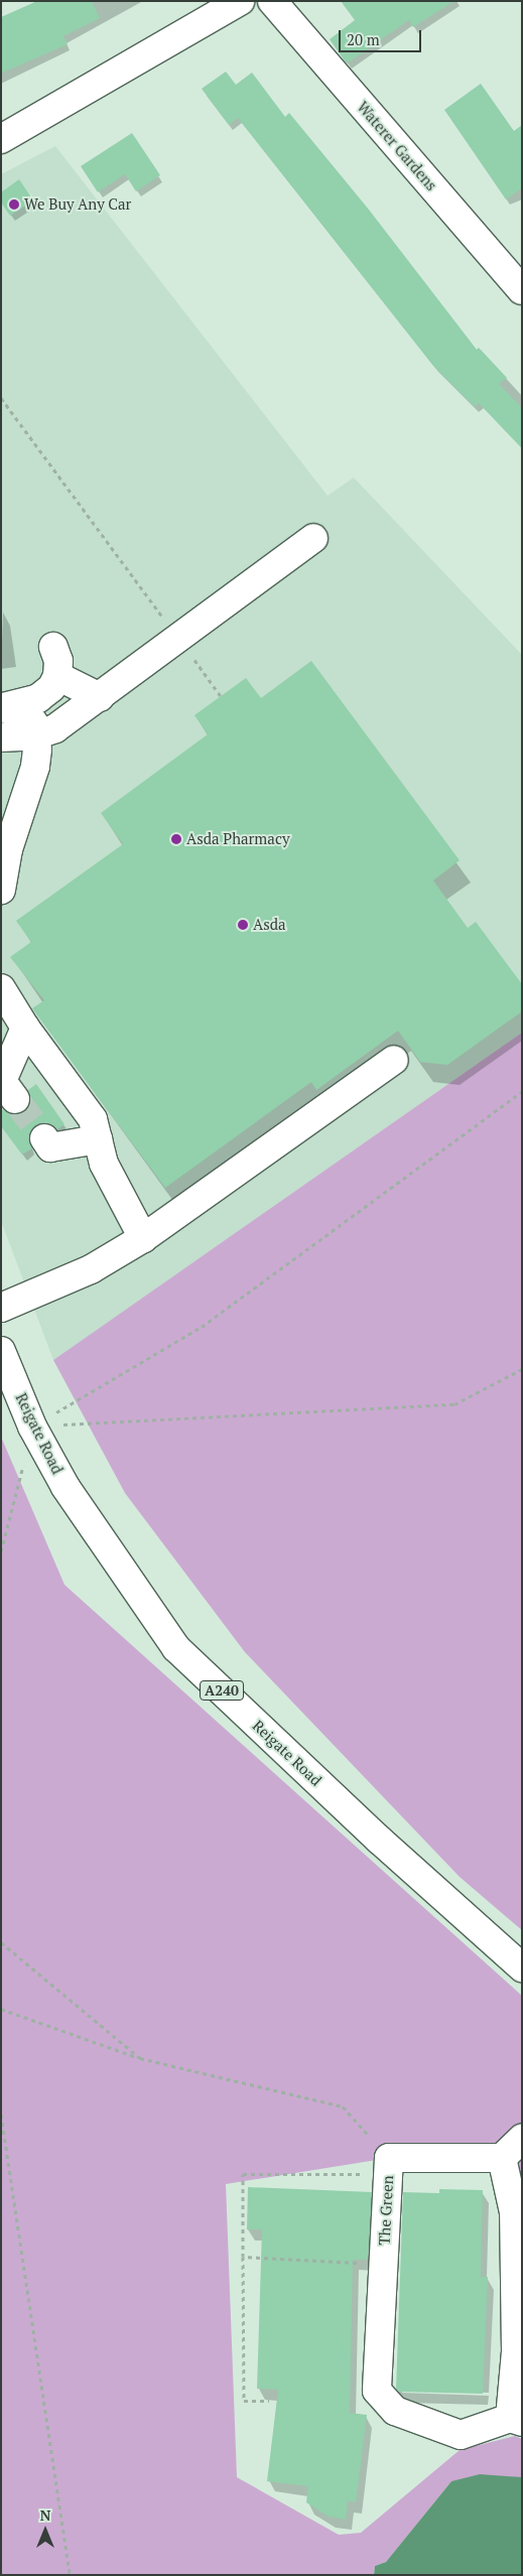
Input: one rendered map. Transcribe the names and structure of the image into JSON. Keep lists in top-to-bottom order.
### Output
{
  "streets": {
    "main road": [
      "Waterer Gardens",
      "Reigate Road",
      "A240",
      "The Green"
    ]
  },
  "places": ["We Buy Any Car", "Asda Pharmacy", "Asda"],
  "scale_bar": "20 m",
  "north": "top"
}
